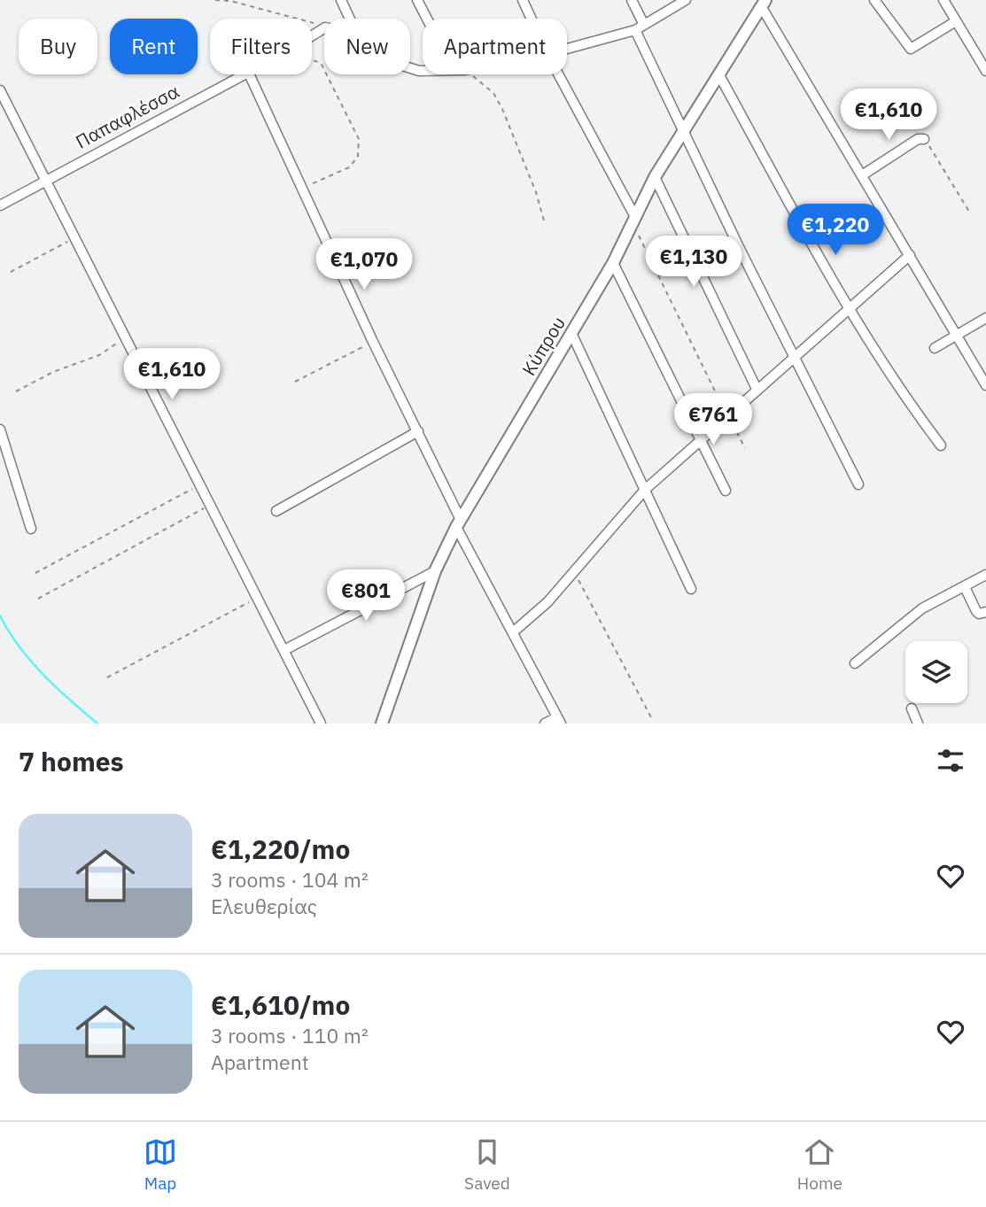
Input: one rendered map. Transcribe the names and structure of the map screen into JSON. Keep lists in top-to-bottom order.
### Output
{
  "streets": {
    "street": ["Παπαφλέσσα", "Κύπρου"]
  },
  "page": {
    "chip": [
      "Buy",
      "Rent",
      "Filters",
      "New",
      "Apartment"
    ],
    "price": [
      "€1,610",
      "€1,220",
      "€1,130",
      "€1,070",
      "€1,610",
      "€761",
      "€801"
    ],
    "heading": "7 homes",
    "list": [
      {
        "name": "€1,220/mo",
        "note": "3 rooms · 104 m² · Ελευθερίας"
      },
      {
        "name": "€1,610/mo",
        "note": "3 rooms · 110 m² · Apartment"
      }
    ],
    "tabs": ["Map", "Saved", "Home"]
  }
}
